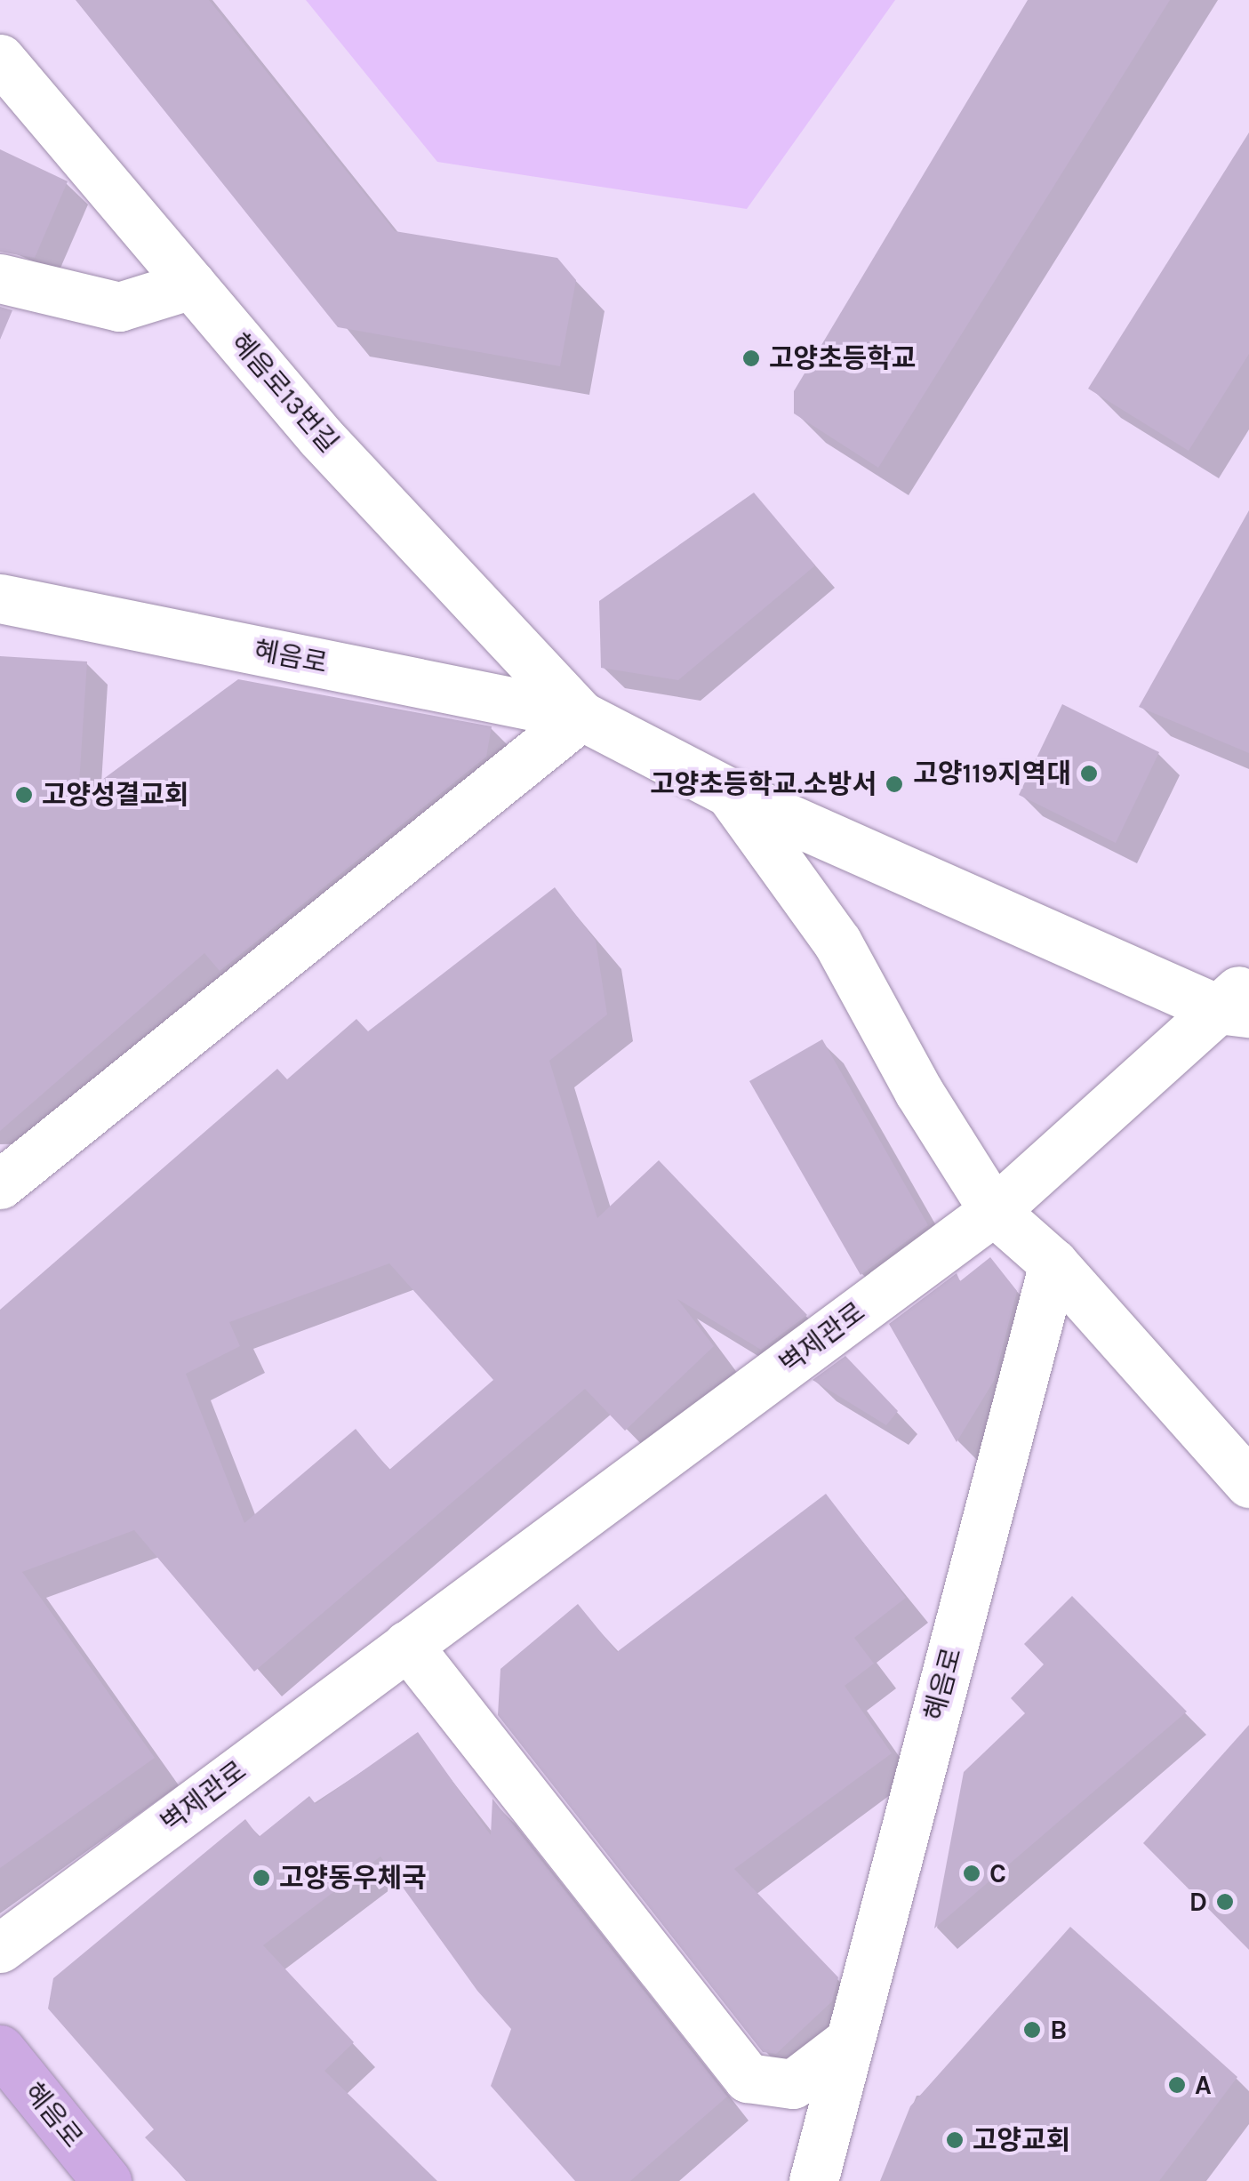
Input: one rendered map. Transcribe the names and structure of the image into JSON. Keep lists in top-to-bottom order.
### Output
{
  "streets": {
    "main road": ["혜음로"],
    "street": ["혜음로13번길", "벽제관로"]
  },
  "crossings": [
    ["혜음로13번길", "혜음로"],
    ["혜음로13번길", "벽제관로"],
    ["혜음로", "벽제관로"]
  ],
  "places": [
    "고양초등학교",
    "고양119지역대",
    "고양초등학교.소방서",
    "고양성결교회",
    "C",
    "고양동우체국",
    "D",
    "B",
    "A",
    "고양교회"
  ]
}
